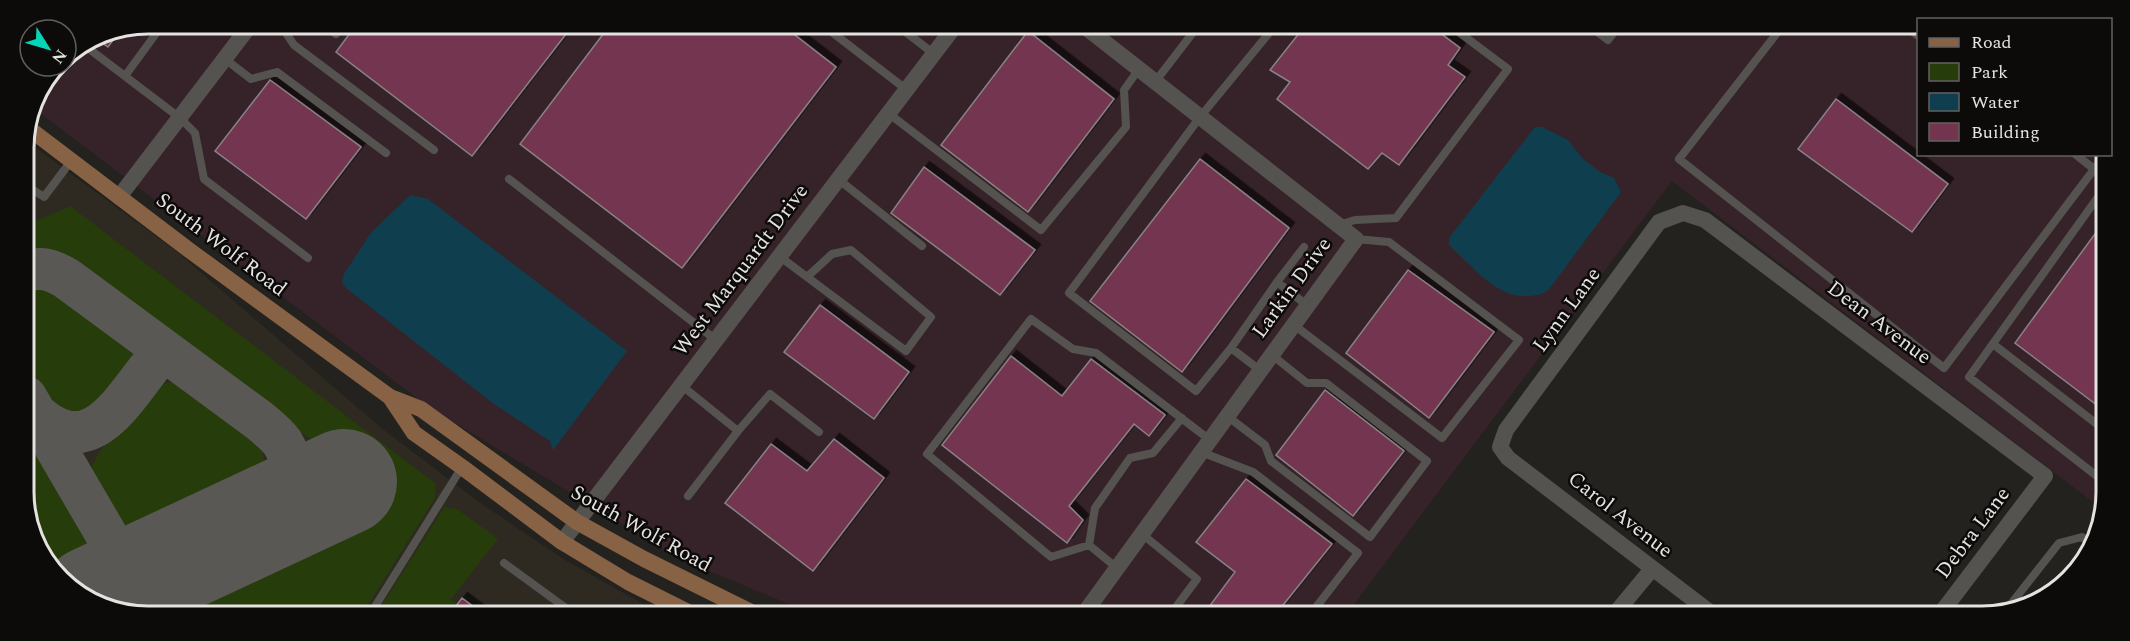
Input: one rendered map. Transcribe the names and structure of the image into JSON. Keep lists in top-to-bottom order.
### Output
{
  "streets": {
    "main road": ["South Wolf Road"],
    "street": [
      "West Marquardt Drive",
      "Larkin Drive",
      "Lynn Lane",
      "Dean Avenue",
      "Carol Avenue",
      "Debra Lane"
    ]
  },
  "crossings": [
    ["South Wolf Road", "West Marquardt Drive"],
    ["Lynn Lane", "Dean Avenue"],
    ["Lynn Lane", "Carol Avenue"],
    ["Dean Avenue", "Debra Lane"]
  ],
  "legend": [
    "Road",
    "Park",
    "Water",
    "Building"
  ],
  "north": "bottom right"
}
